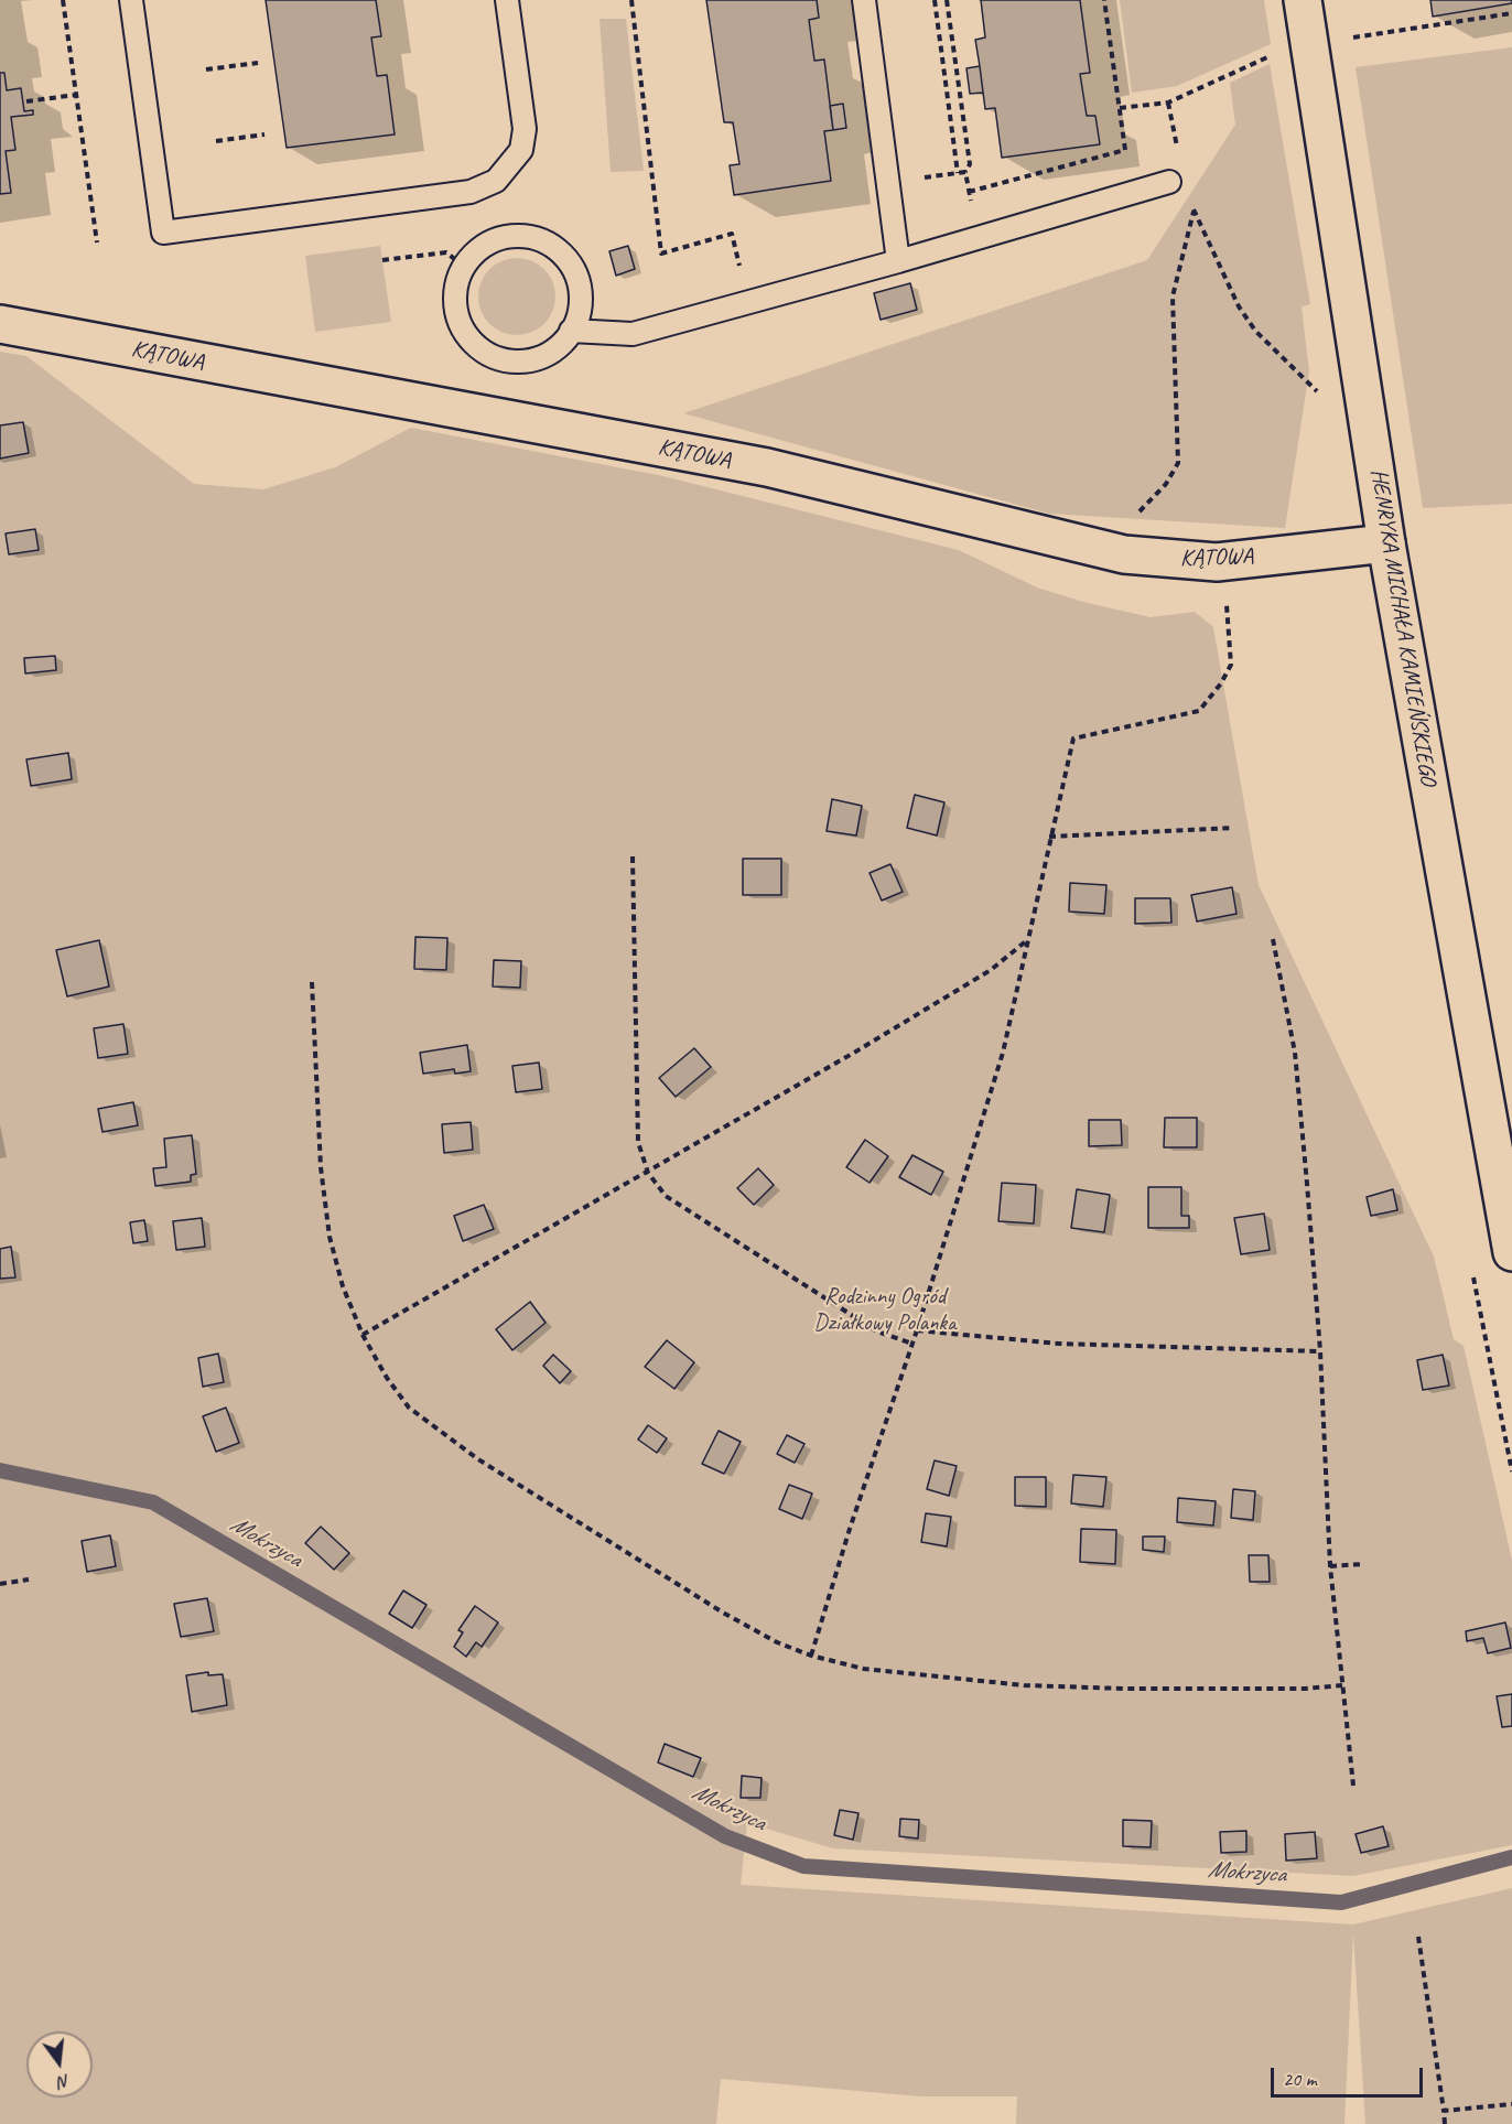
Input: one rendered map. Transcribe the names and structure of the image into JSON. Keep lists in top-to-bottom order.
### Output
{
  "streets": {
    "street": ["KĄTOWA", "HENRYKA MICHAŁA KAMIEŃSKIEGO"]
  },
  "crossings": [
    ["KĄTOWA", "HENRYKA MICHAŁA KAMIEŃSKIEGO"]
  ],
  "water": ["Mokrzyca"],
  "parks": ["Rodzinny Ogród Działkowy Polanka"],
  "scale_bar": "20 m",
  "north": "bottom"
}
